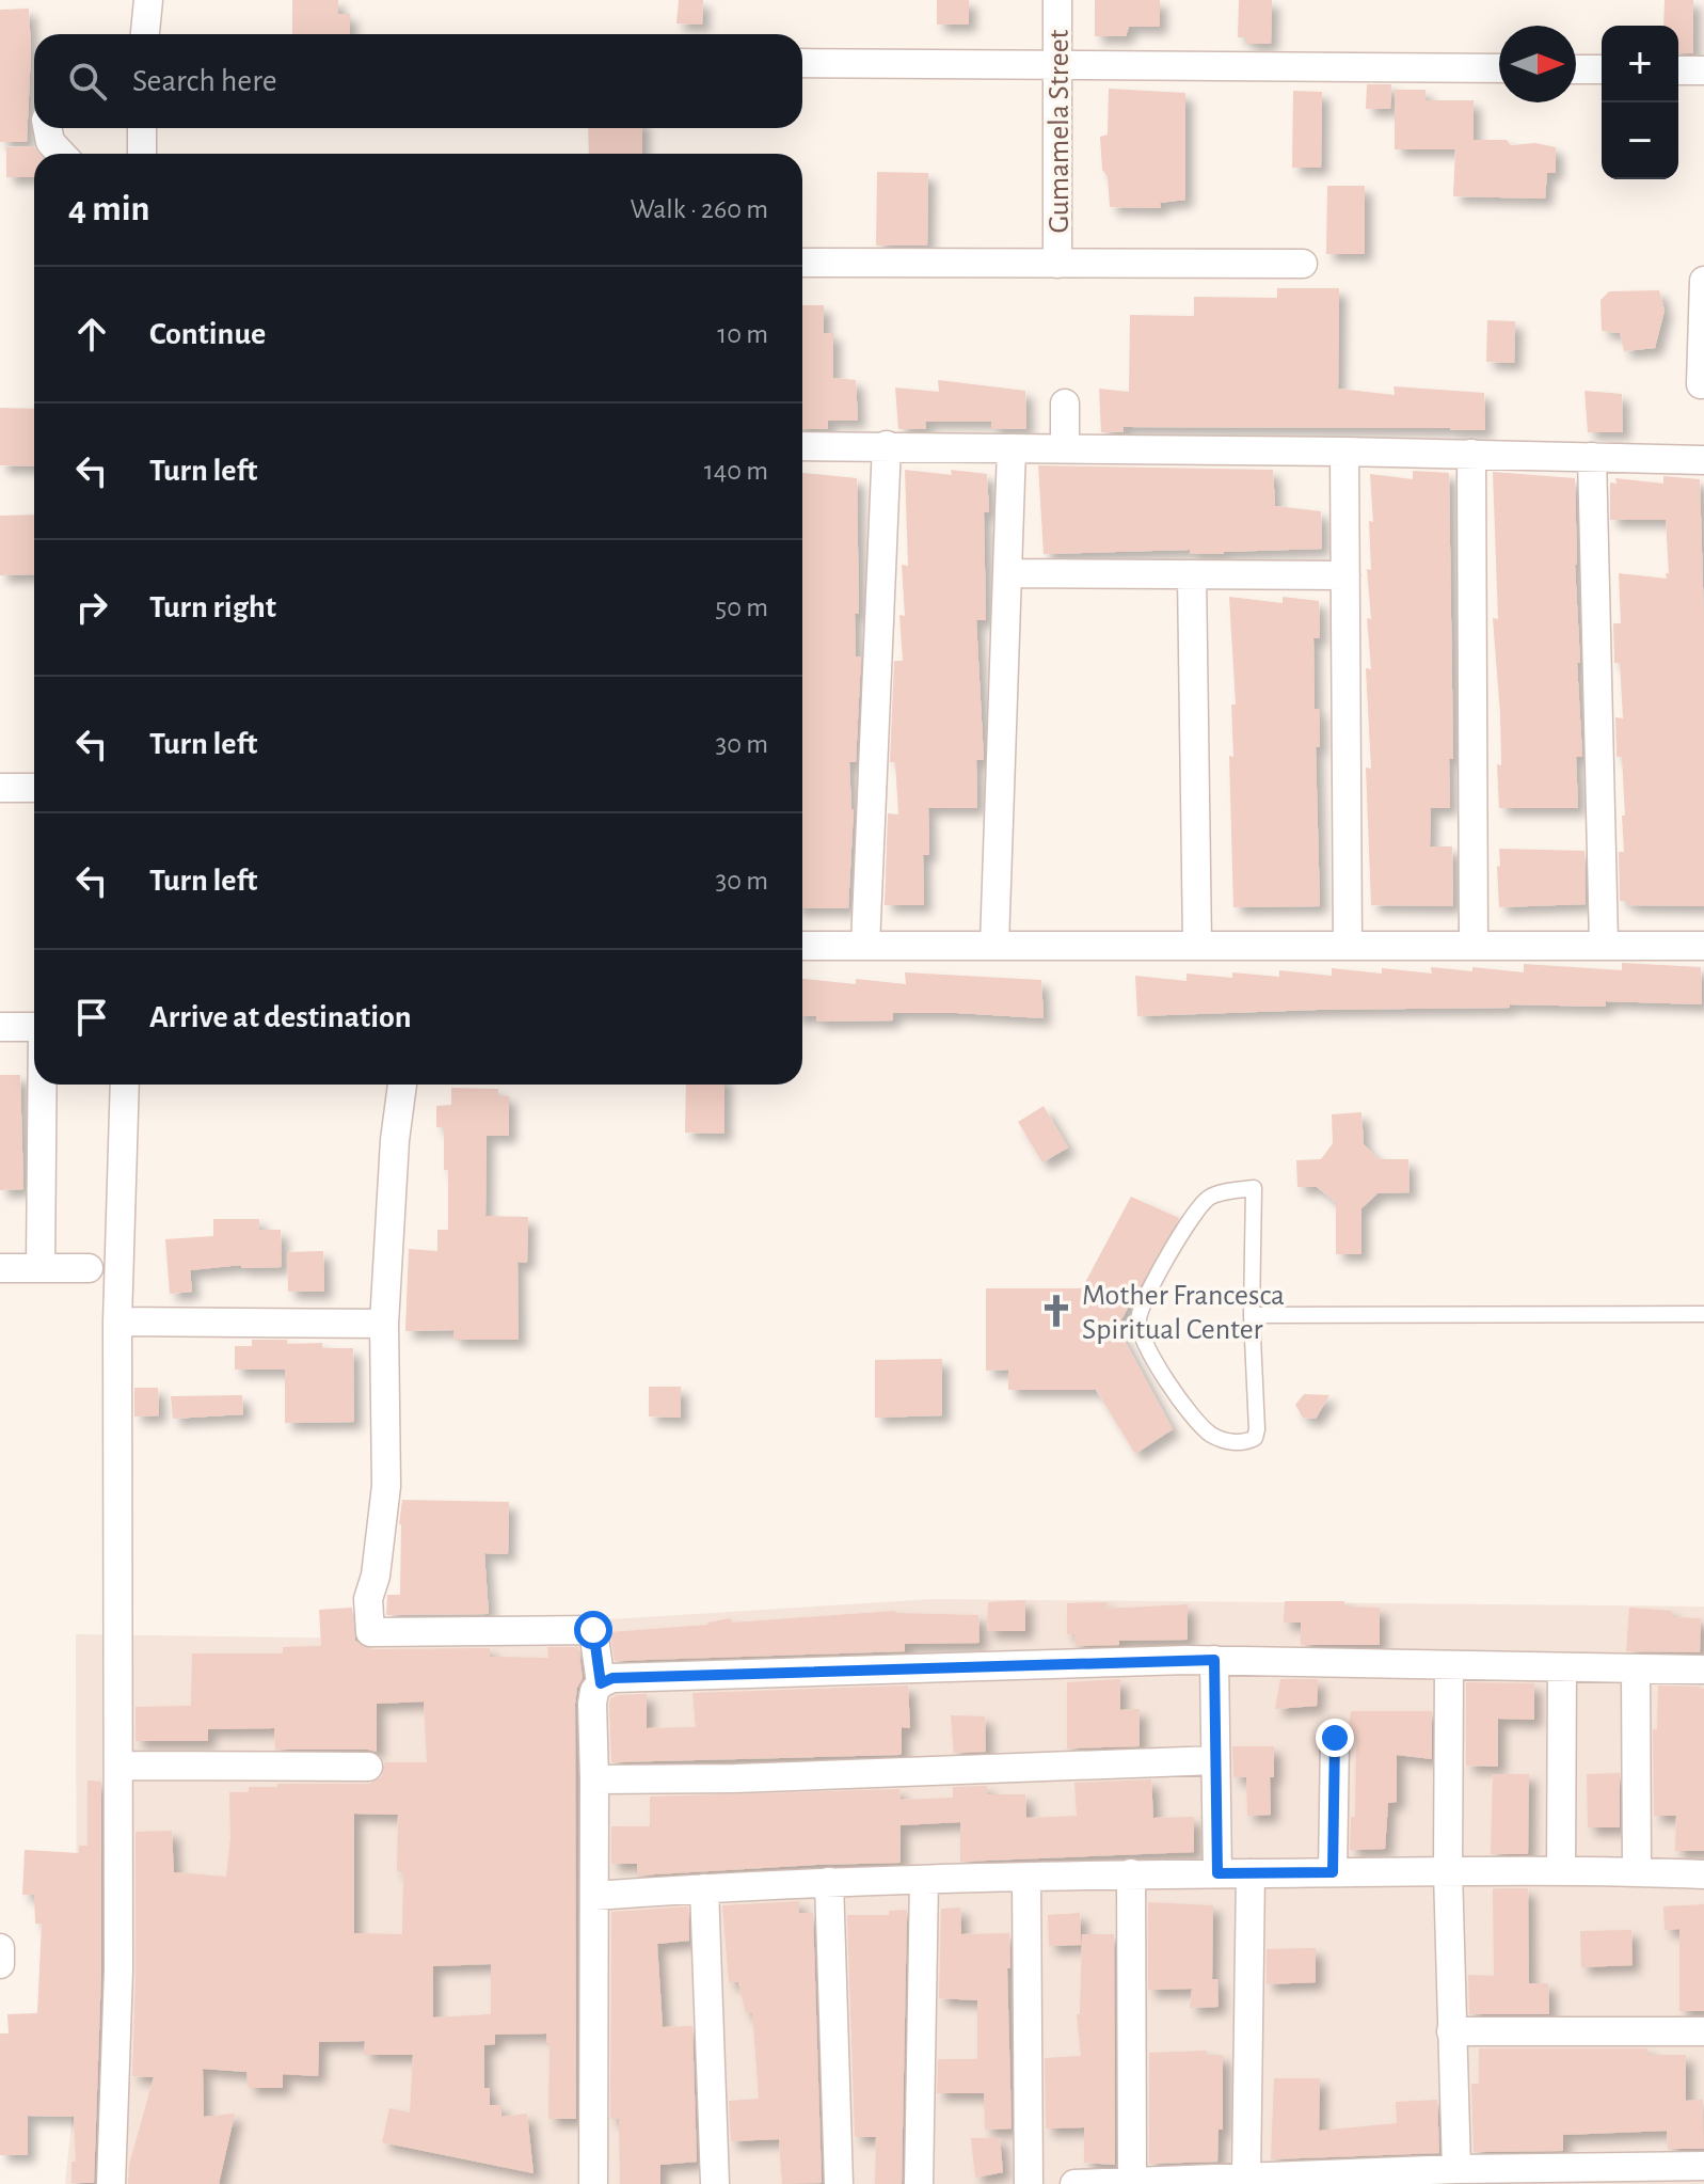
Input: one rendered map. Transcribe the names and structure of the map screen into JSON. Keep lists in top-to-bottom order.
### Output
{
  "streets": {
    "street": ["Gumamela Street"]
  },
  "places": {
    "church": ["Mother Francesca Spiritual Center"]
  },
  "north": "right",
  "page": {
    "map_buttons": ["+", "−"],
    "search": "Search here",
    "heading": ["4 min", "Walk · 260 m"],
    "list": [
      ["Continue", "10 m"],
      ["Turn left", "140 m"],
      ["Turn right", "50 m"],
      ["Turn left", "30 m"],
      ["Turn left", "30 m"],
      "Arrive at destination"
    ]
  }
}
